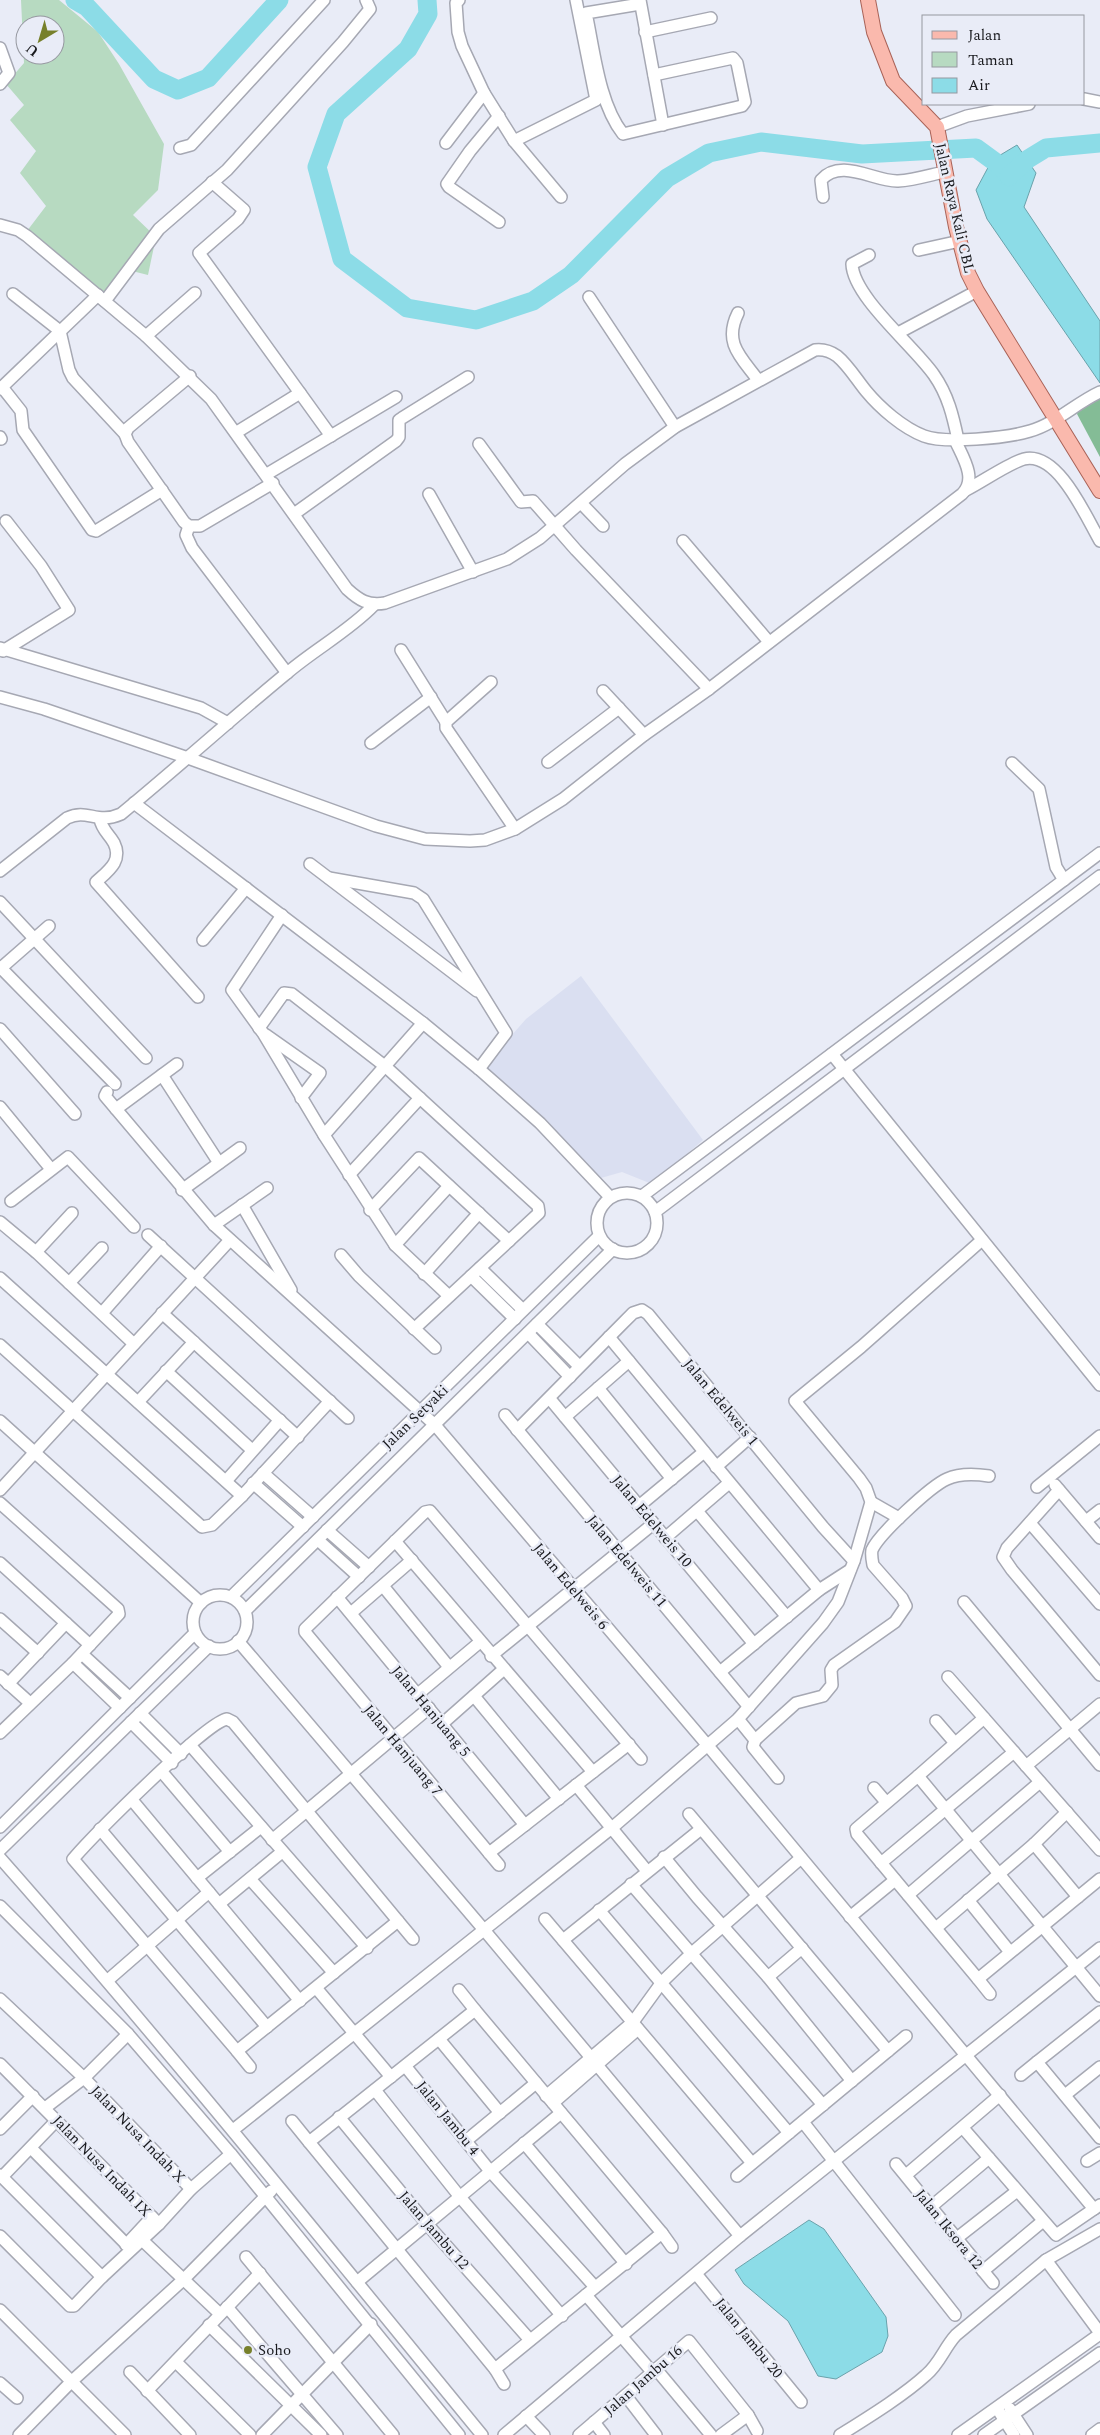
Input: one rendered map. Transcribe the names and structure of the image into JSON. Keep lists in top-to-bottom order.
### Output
{
  "streets": {
    "main road": ["Jalan Raya Kali CBL"],
    "street": [
      "Jalan Edelweis 1",
      "Jalan Setyaki",
      "Jalan Edelweis 10",
      "Jalan Edelweis 11",
      "Jalan Edelweis 6",
      "Jalan Hanjuang 5",
      "Jalan Hanjuang 7",
      "Jalan Jambu 4",
      "Jalan Nusa Indah X",
      "Jalan Nusa Indah IX",
      "Jalan Iksora 12",
      "Jalan Jambu 12",
      "Jalan Jambu 20",
      "Jalan Jambu 16"
    ]
  },
  "crossings": [
    ["Jalan Edelweis 1", "Jalan Edelweis 10"],
    ["Jalan Edelweis 1", "Jalan Edelweis 11"],
    ["Jalan Setyaki", "Jalan Edelweis 6"],
    ["Jalan Edelweis 6", "Jalan Iksora 12"],
    ["Jalan Hanjuang 5", "Jalan Hanjuang 7"],
    ["Jalan Jambu 4", "Jalan Jambu 16"]
  ],
  "places": ["Soho"],
  "legend": ["Jalan", "Taman", "Air"],
  "north": "bottom left"
}
